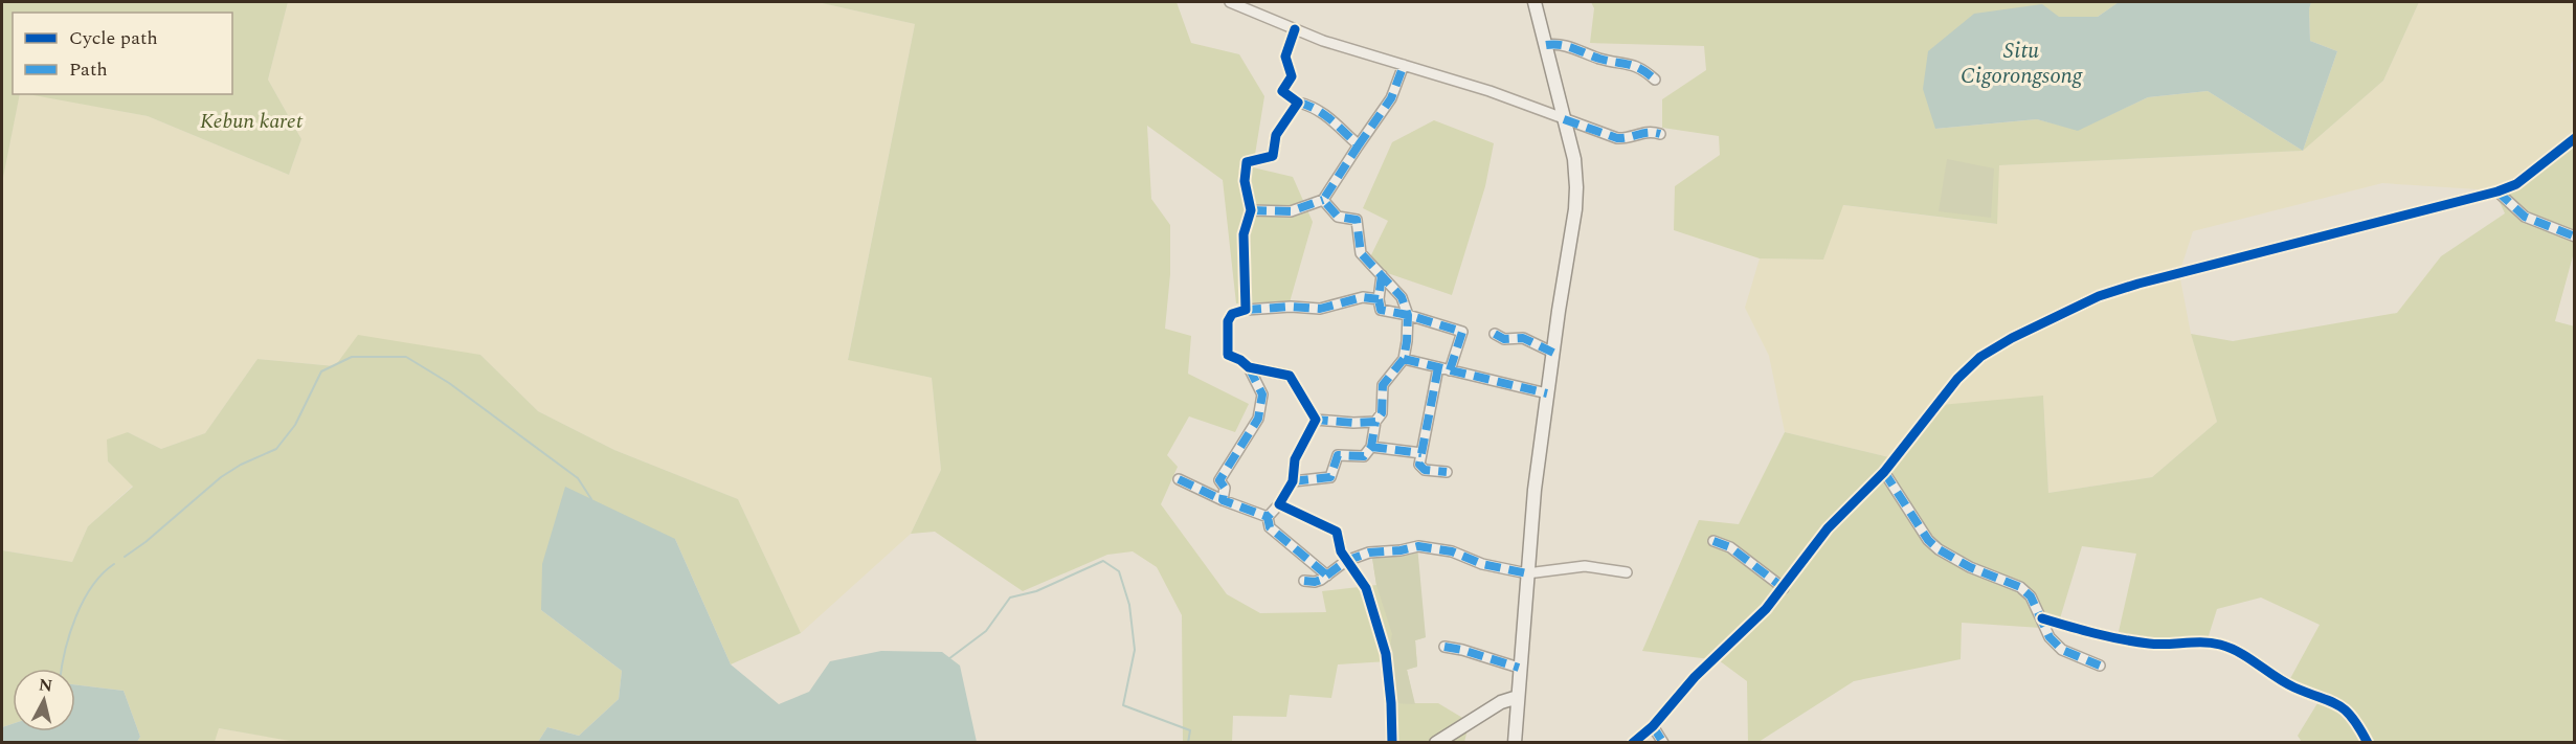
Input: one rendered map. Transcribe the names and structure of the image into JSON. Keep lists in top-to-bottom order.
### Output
{
  "water": ["Situ Cigorongsong"],
  "parks": ["Kebun karet"],
  "legend": ["Cycle path", "Path"],
  "north": "top"
}
